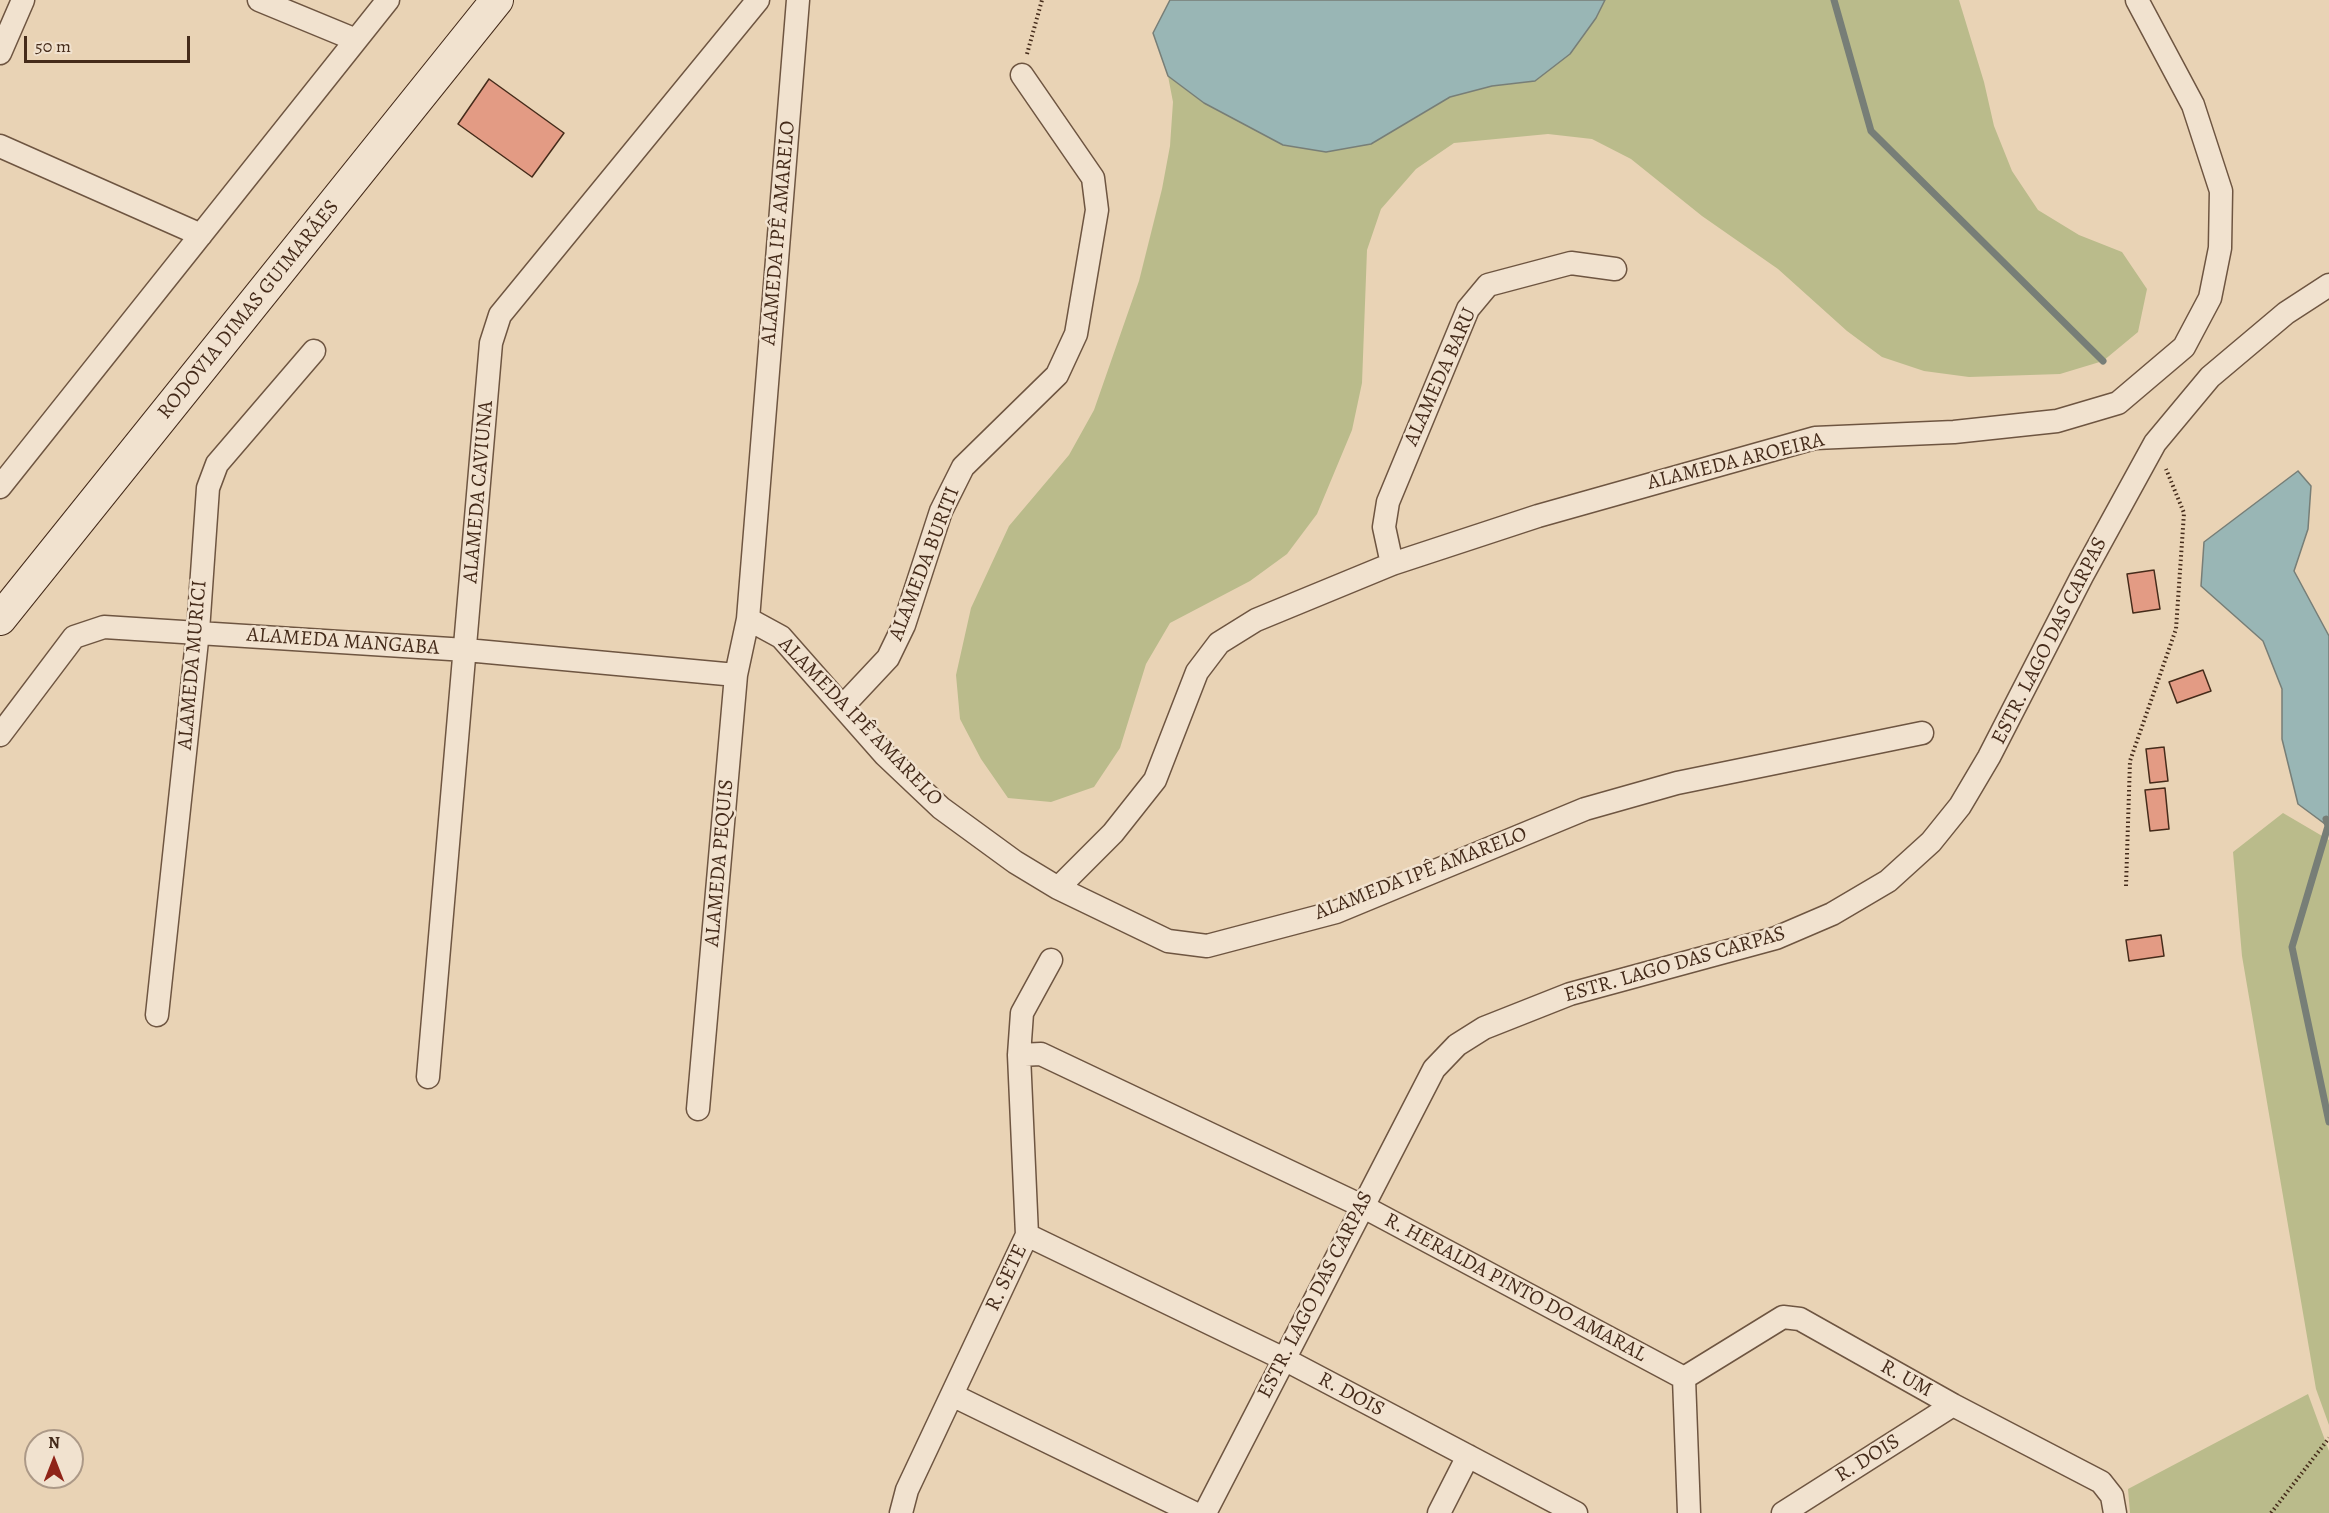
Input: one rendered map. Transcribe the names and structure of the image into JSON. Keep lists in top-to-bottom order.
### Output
{
  "streets": {
    "main road": ["RODOVIA DIMAS GUIMARÃES"],
    "street": [
      "ALAMEDA IPÊ AMARELO",
      "ALAMEDA BARU",
      "ALAMEDA AROEIRA",
      "ALAMEDA CAVIUNA",
      "ALAMEDA BURITI",
      "ESTR. LAGO DAS CARPAS",
      "ALAMEDA MANGABA",
      "ALAMEDA MURICI",
      "ALAMEDA PEQUIS",
      "R. SETE",
      "R. HERALDA PINTO DO AMARAL",
      "R. UM",
      "R. DOIS"
    ]
  },
  "crossings": [
    ["ALAMEDA IPÊ AMARELO", "ALAMEDA AROEIRA"],
    ["ALAMEDA IPÊ AMARELO", "ALAMEDA BURITI"],
    ["ALAMEDA IPÊ AMARELO", "ALAMEDA PEQUIS"],
    ["ALAMEDA BARU", "ALAMEDA AROEIRA"],
    ["ALAMEDA CAVIUNA", "ALAMEDA MANGABA"],
    ["ESTR. LAGO DAS CARPAS", "R. HERALDA PINTO DO AMARAL"],
    ["ESTR. LAGO DAS CARPAS", "R. DOIS"],
    ["ALAMEDA MANGABA", "ALAMEDA MURICI"],
    ["ALAMEDA MANGABA", "ALAMEDA PEQUIS"],
    ["R. SETE", "R. HERALDA PINTO DO AMARAL"],
    ["R. SETE", "R. DOIS"],
    ["R. HERALDA PINTO DO AMARAL", "R. UM"],
    ["R. UM", "R. DOIS"]
  ],
  "scale_bar": "50 m",
  "north": "top"
}
